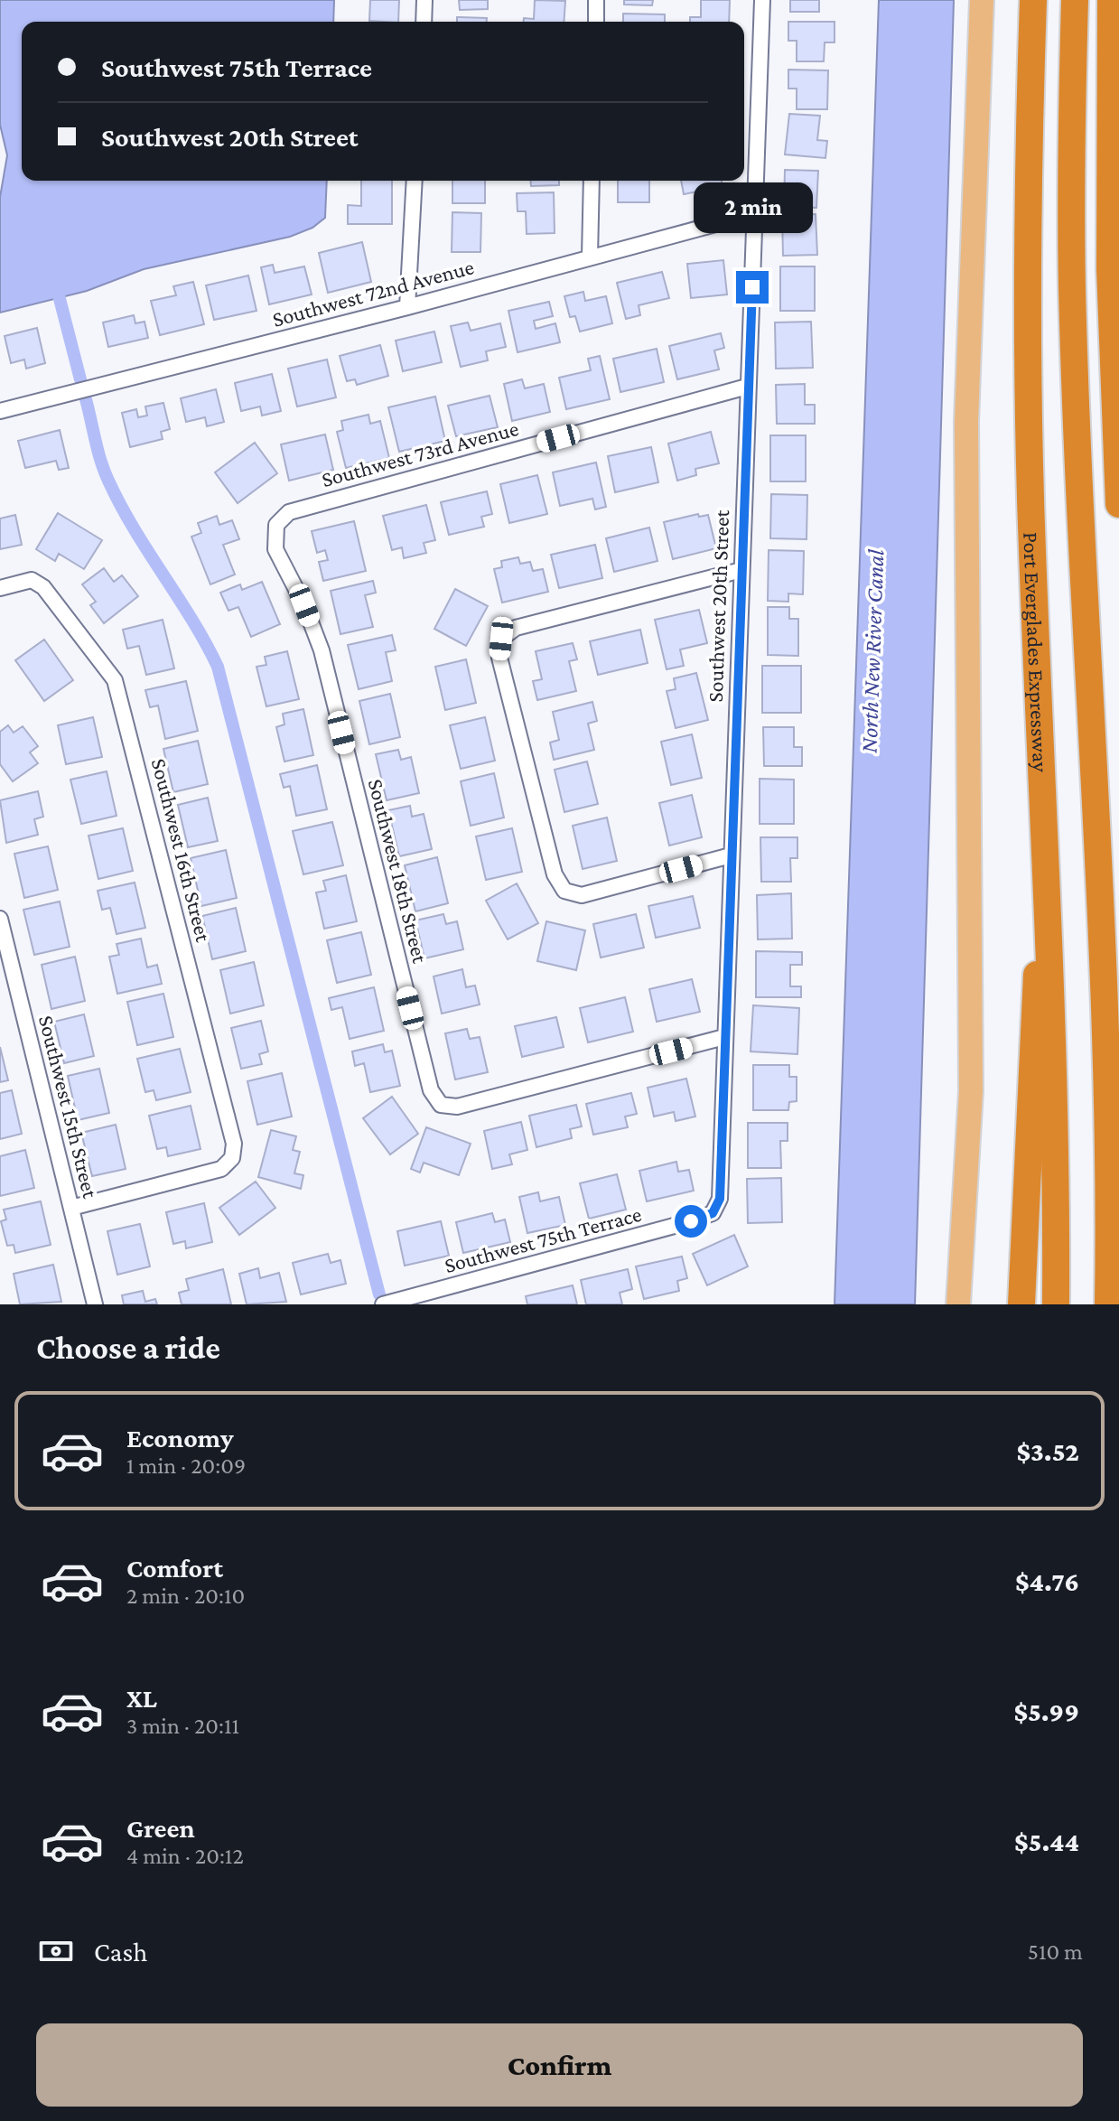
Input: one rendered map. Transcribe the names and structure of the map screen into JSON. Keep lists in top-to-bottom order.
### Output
{
  "streets": {
    "highway": ["Port Everglades Expressway"],
    "street": [
      "Southwest 72nd Avenue",
      "Southwest 73rd Avenue",
      "Southwest 20th Street",
      "Southwest 16th Street",
      "Southwest 18th Street",
      "Southwest 15th Street",
      "Southwest 75th Terrace"
    ]
  },
  "crossings": [
    ["Southwest 72nd Avenue", "Southwest 20th Street"],
    ["Southwest 73rd Avenue", "Southwest 20th Street"],
    ["Southwest 73rd Avenue", "Southwest 18th Street"],
    ["Southwest 20th Street", "Southwest 18th Street"],
    ["Southwest 20th Street", "Southwest 75th Terrace"],
    ["Southwest 16th Street", "Southwest 15th Street"]
  ],
  "water": ["North New River Canal"],
  "page": {
    "banner": ["Southwest 75th Terrace", "Southwest 20th Street"],
    "bubble": "2 min",
    "heading": "Choose a ride",
    "list": [
      {
        "name": "Economy",
        "note": "1 min · 20:09",
        "value": "$3.52"
      },
      {
        "name": "Comfort",
        "note": "2 min · 20:10",
        "value": "$4.76"
      },
      {
        "name": "XL",
        "note": "3 min · 20:11",
        "value": "$5.99"
      },
      {
        "name": "Green",
        "note": "4 min · 20:12",
        "value": "$5.44"
      }
    ],
    "pay": ["Cash", "510 m"],
    "buttons": "Confirm"
  }
}
